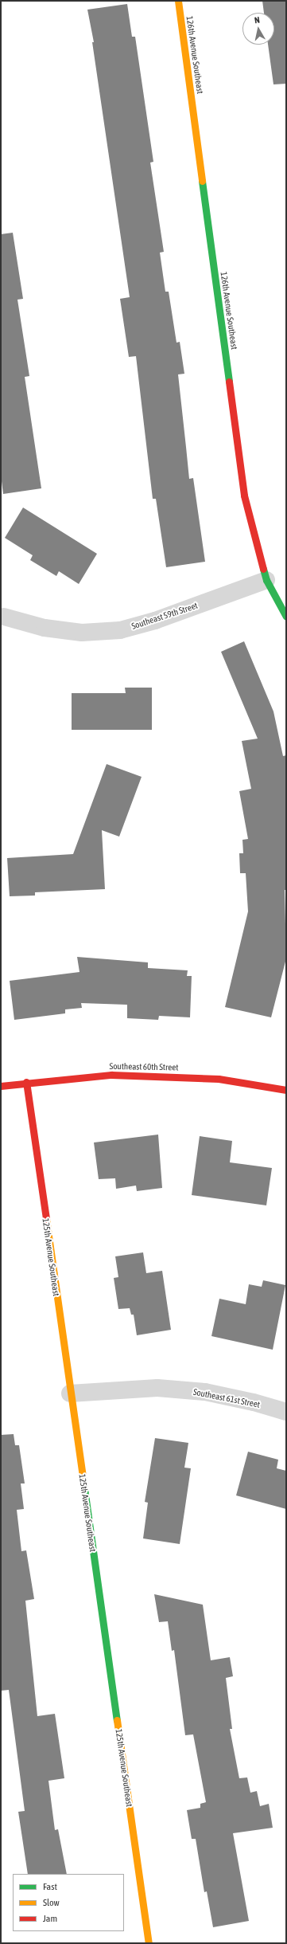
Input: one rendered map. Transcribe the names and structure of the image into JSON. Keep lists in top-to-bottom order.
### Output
{
  "streets": {
    "street": [
      "126th Avenue Southeast",
      "Southeast 59th Street",
      "Southeast 60th Street",
      "125th Avenue Southeast",
      "Southeast 61st Street"
    ]
  },
  "crossings": [
    ["126th Avenue Southeast", "Southeast 59th Street"],
    ["Southeast 60th Street", "125th Avenue Southeast"],
    ["125th Avenue Southeast", "Southeast 61st Street"]
  ],
  "legend": ["Fast", "Slow", "Jam"],
  "north": "top"
}
